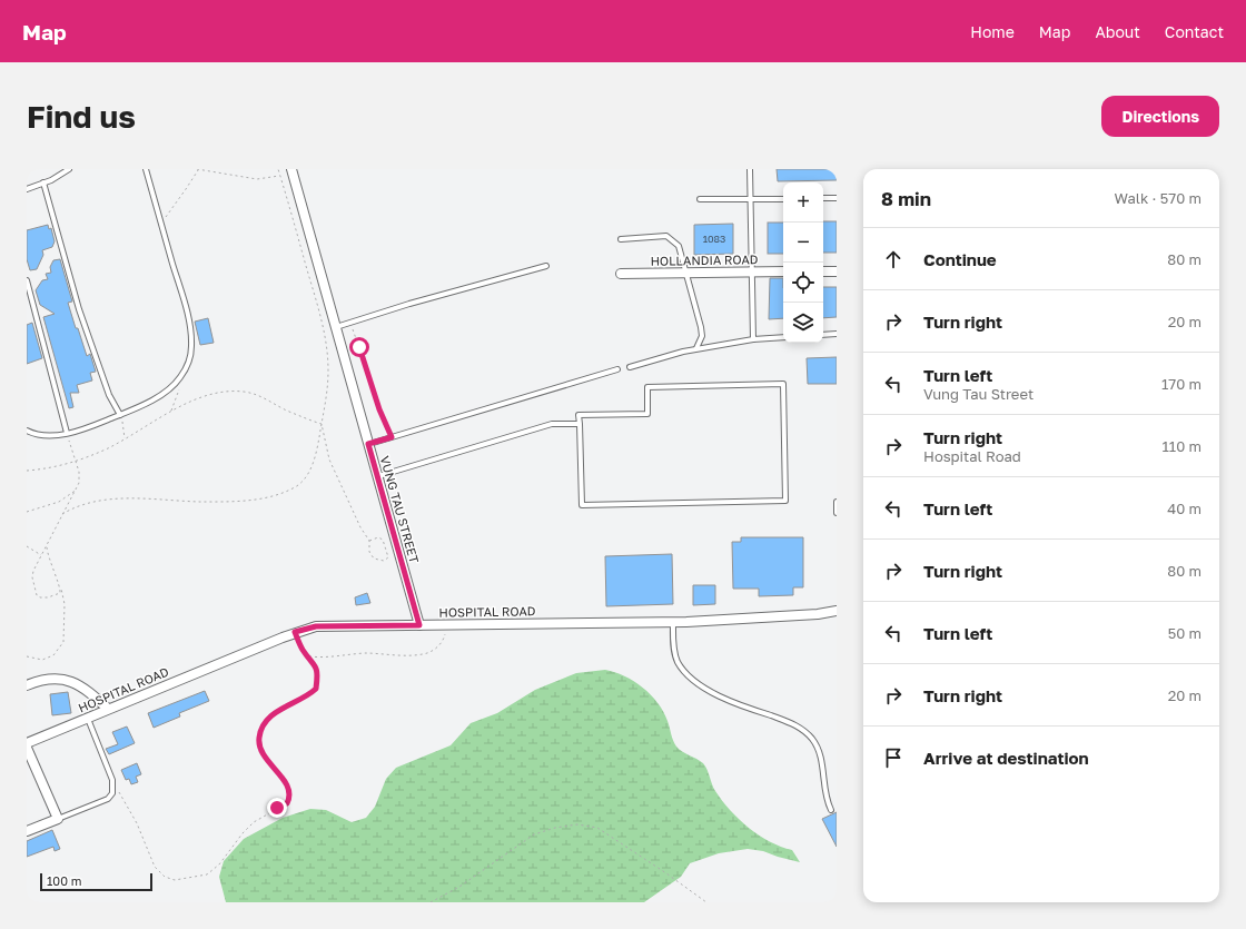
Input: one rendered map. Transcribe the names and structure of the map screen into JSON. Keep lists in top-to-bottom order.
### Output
{
  "streets": {
    "street": ["HOLLANDIA ROAD", "VUNG TAU STREET", "HOSPITAL ROAD"]
  },
  "crossings": [
    ["VUNG TAU STREET", "HOSPITAL ROAD"]
  ],
  "house_numbers": ["1083"],
  "scale_bar": "100 m",
  "page": {
    "header": "Map",
    "nav": [
      "Home",
      "Map",
      "About",
      "Contact"
    ],
    "buttons": "Directions",
    "title": "Find us",
    "heading": ["8 min", "Walk · 570 m"],
    "map_buttons": ["+", "−"],
    "list": [
      ["Continue", "80 m"],
      ["Turn right", "20 m"],
      ["Turn left", "Vung Tau Street", "170 m"],
      ["Turn right", "Hospital Road", "110 m"],
      ["Turn left", "40 m"],
      ["Turn right", "80 m"],
      ["Turn left", "50 m"],
      ["Turn right", "20 m"],
      "Arrive at destination"
    ],
    "scale": "100 m"
  }
}
